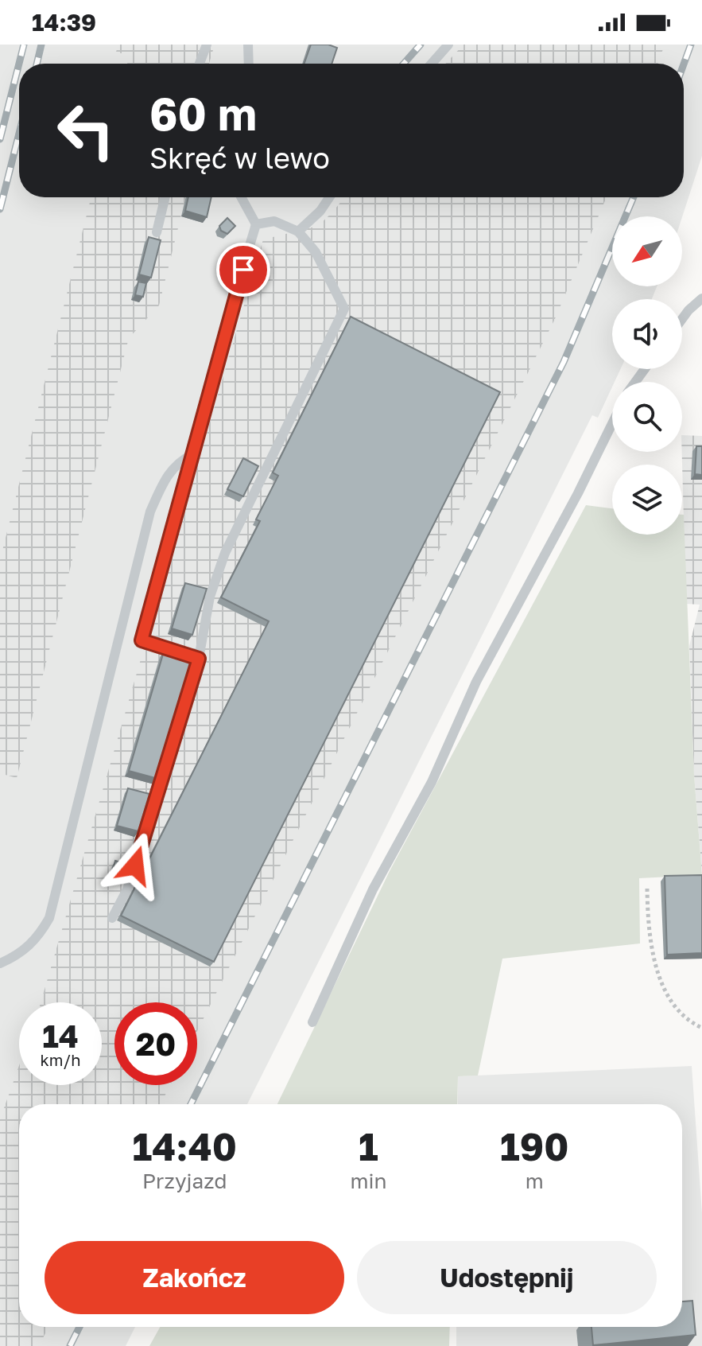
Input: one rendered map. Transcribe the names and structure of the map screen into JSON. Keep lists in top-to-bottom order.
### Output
{
  "north": "bottom left",
  "page": {
    "status": "14:39",
    "turn": ["60 m", "Skręć w lewo"],
    "speed": "14 km/h",
    "limit": "20",
    "eta": [
      "14:40",
      "Przyjazd",
      "1",
      "min",
      "190",
      "m"
    ],
    "buttons": ["Zakończ", "Udostępnij"]
  }
}
